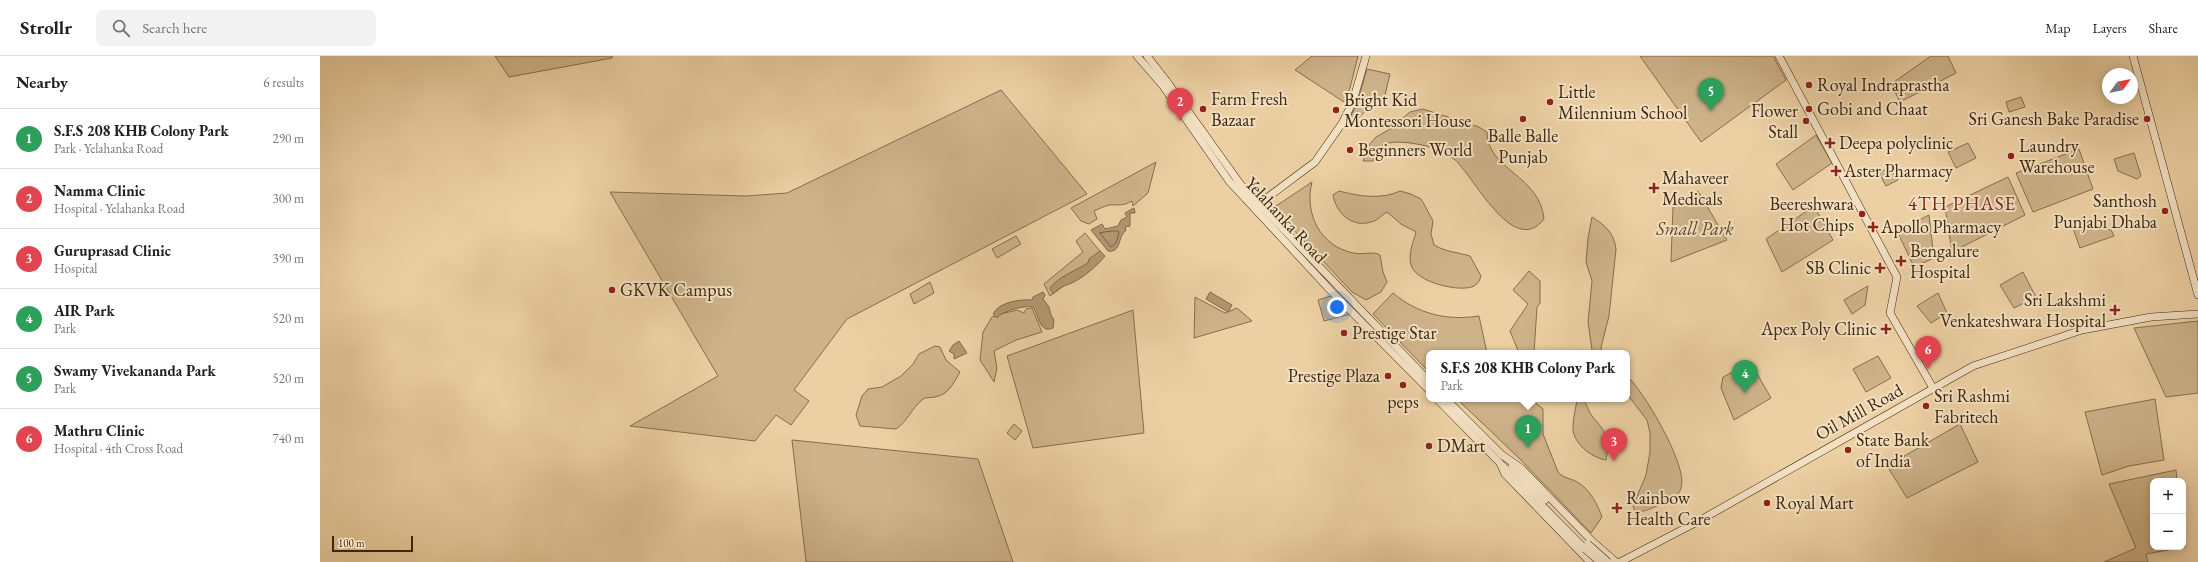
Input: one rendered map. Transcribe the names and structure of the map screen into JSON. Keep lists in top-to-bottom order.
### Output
{
  "streets": {
    "main road": ["Yelahanka Road", "Oil Mill Road"]
  },
  "districts": ["4TH PHASE"],
  "parks": ["Small Park"],
  "places": {
    "other": [
      "Royal Indraprastha",
      "Little Milennium School",
      "Farm Fresh Bazaar",
      "Gobi and Chaat",
      "Bright Kid Montessori House",
      "Balle Balle Punjab",
      "Sri Ganesh Bake Paradise",
      "Flower Stall",
      "Beginners World",
      "Laundry Warehouse",
      "Santhosh Punjabi Dhaba",
      "Beereshwara Hot Chips",
      "GKVK Campus",
      "Prestige Star",
      "Prestige Plaza",
      "peps",
      "Sri Rashmi Fabritech",
      "DMart",
      "State Bank of India",
      "Royal Mart"
    ],
    "health": [
      "Deepa polyclinic",
      "Aster Pharmacy",
      "Mahaveer Medicals",
      "Apollo Pharmacy",
      "Bengalure Hospital",
      "SB Clinic",
      "Sri Lakshmi Venkateshwara Hospital",
      "Apex Poly Clinic",
      "Rainbow Health Care"
    ]
  },
  "scale_bar": "100 m",
  "north": "top right",
  "page": {
    "header": "Strollr",
    "search": "Search here",
    "nav": ["Map", "Layers", "Share"],
    "heading": ["Nearby", "6 results"],
    "pins": [
      "5",
      "2",
      "6",
      "4",
      "1",
      "3"
    ],
    "list": [
      {
        "mark": "1",
        "name": "S.F.S 208 KHB Colony Park",
        "note": "Park · Yelahanka Road",
        "value": "290 m"
      },
      {
        "mark": "2",
        "name": "Namma Clinic",
        "note": "Hospital · Yelahanka Road",
        "value": "300 m"
      },
      {
        "mark": "3",
        "name": "Guruprasad Clinic",
        "note": "Hospital",
        "value": "390 m"
      },
      {
        "mark": "4",
        "name": "AIR Park",
        "note": "Park",
        "value": "520 m"
      },
      {
        "mark": "5",
        "name": "Swamy Vivekananda Park",
        "note": "Park",
        "value": "520 m"
      },
      {
        "mark": "6",
        "name": "Mathru Clinic",
        "note": "Hospital · 4th Cross Road",
        "value": "740 m"
      }
    ],
    "popup": ["S.F.S 208 KHB Colony Park", "Park"],
    "map_buttons": ["+", "−"],
    "scale": "100 m"
  }
}
